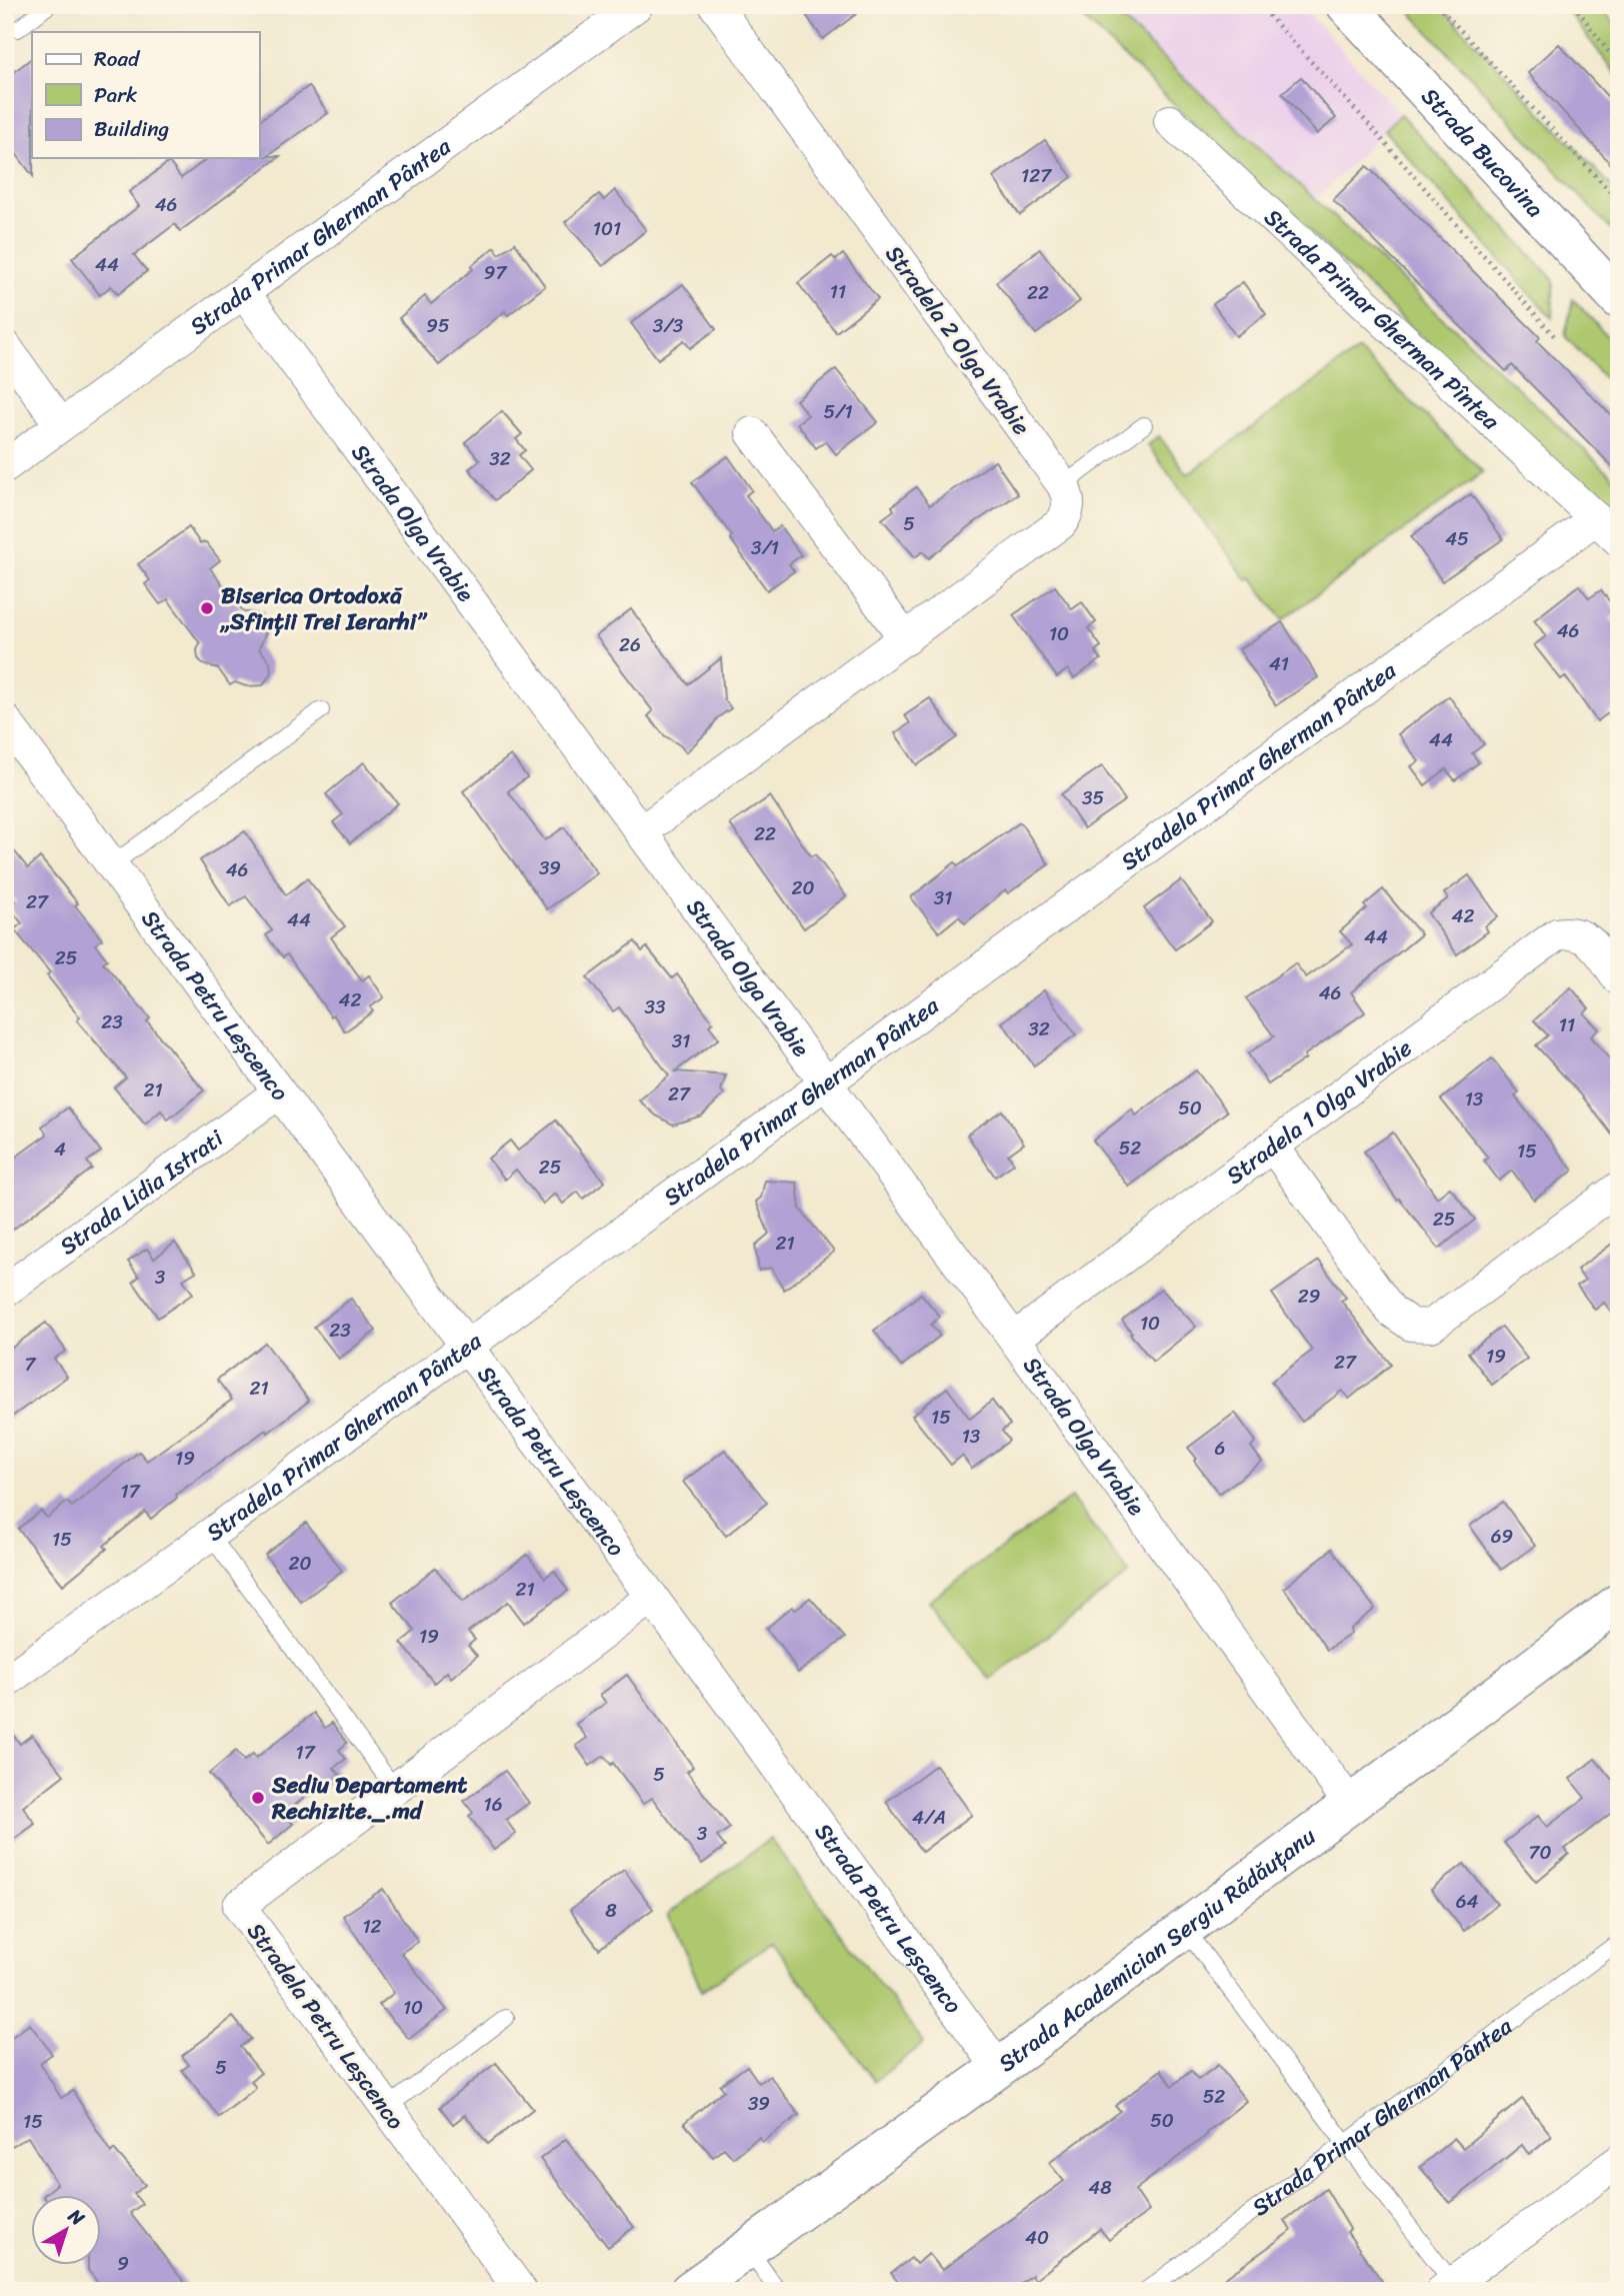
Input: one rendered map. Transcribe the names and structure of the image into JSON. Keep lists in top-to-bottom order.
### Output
{
  "streets": {
    "street": [
      "Strada Bucovina",
      "Strada Primar Gherman Pântea",
      "Strada Primar Gherman Pîntea",
      "Stradela 2 Olga Vrabie",
      "Strada Olga Vrabie",
      "Stradela Primar Gherman Pântea",
      "Strada Petru Leșcenco",
      "Stradela 1 Olga Vrabie",
      "Strada Lidia Istrati",
      "Strada Academician Sergiu Rădăuțanu",
      "Stradela Petru Leșcenco"
    ]
  },
  "crossings": [
    ["Strada Primar Gherman Pântea", "Strada Olga Vrabie"],
    ["Strada Primar Gherman Pîntea", "Stradela Primar Gherman Pântea"],
    ["Strada Olga Vrabie", "Stradela Primar Gherman Pântea"],
    ["Strada Olga Vrabie", "Stradela 1 Olga Vrabie"],
    ["Strada Olga Vrabie", "Strada Academician Sergiu Rădăuțanu"],
    ["Stradela Primar Gherman Pântea", "Strada Petru Leșcenco"],
    ["Strada Petru Leșcenco", "Strada Lidia Istrati"],
    ["Strada Petru Leșcenco", "Strada Academician Sergiu Rădăuțanu"],
    ["Strada Petru Leșcenco", "Stradela Petru Leșcenco"]
  ],
  "places": ["Biserica Ortodoxă „Sfinții Trei Ierarhi”", "Sediu Departament Rechizite._.md"],
  "house_numbers": [
    "127",
    "46",
    "101",
    "44",
    "97",
    "11",
    "22",
    "95",
    "3/3",
    "5/1",
    "32",
    "5",
    "45",
    "3/1",
    "46",
    "10",
    "26",
    "41",
    "44",
    "35",
    "22",
    "39",
    "46",
    "20",
    "31",
    "27",
    "42",
    "44",
    "44",
    "25",
    "46",
    "42",
    "33",
    "23",
    "11",
    "32",
    "31",
    "21",
    "27",
    "13",
    "50",
    "52",
    "4",
    "15",
    "25",
    "25",
    "21",
    "3",
    "29",
    "10",
    "23",
    "19",
    "27",
    "7",
    "21",
    "15",
    "13",
    "6",
    "19",
    "17",
    "69",
    "15",
    "20",
    "21",
    "19",
    "17",
    "5",
    "16",
    "4/A",
    "3",
    "70",
    "64",
    "8",
    "12",
    "10",
    "5",
    "52",
    "39",
    "50",
    "15",
    "48",
    "40",
    "9"
  ],
  "legend": ["Road", "Park", "Building"],
  "north": "top right"
}
